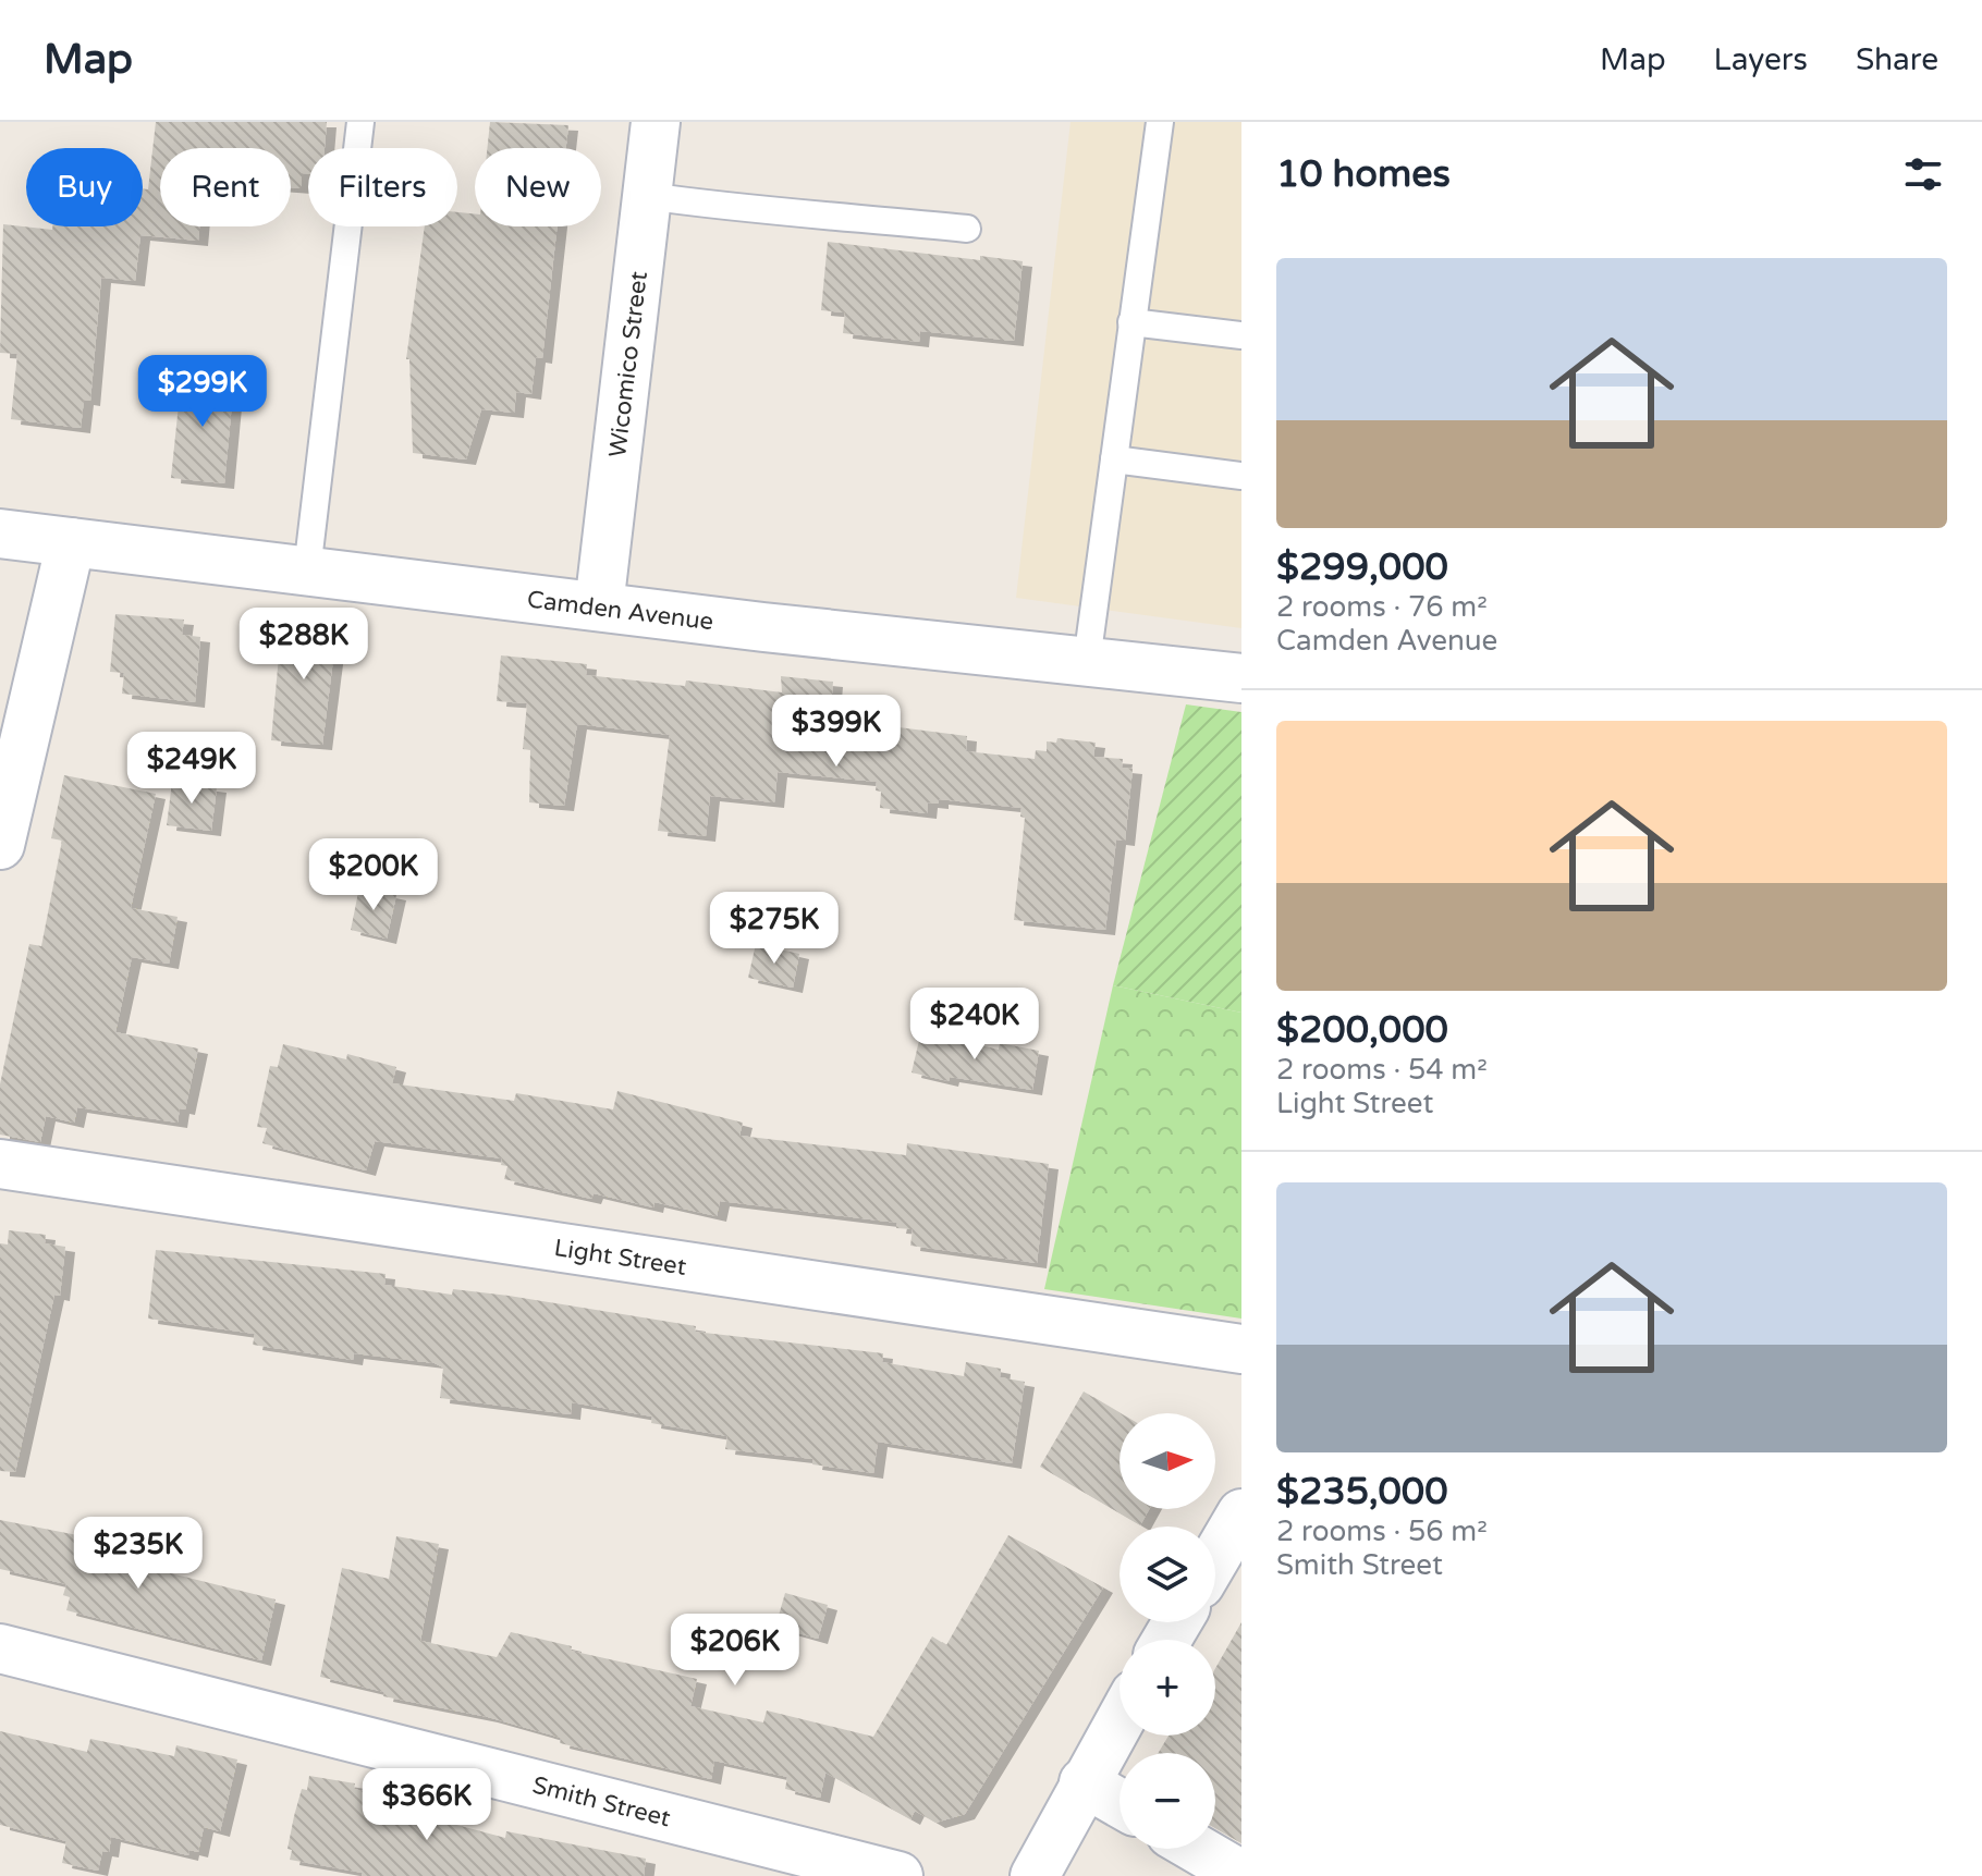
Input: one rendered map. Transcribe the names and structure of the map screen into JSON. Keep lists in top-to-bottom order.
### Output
{
  "streets": {
    "street": [
      "Wicomico Street",
      "Camden Avenue",
      "Light Street",
      "Smith Street"
    ]
  },
  "crossings": [
    ["Wicomico Street", "Camden Avenue"]
  ],
  "north": "right",
  "page": {
    "header": "Map",
    "nav": ["Map", "Layers", "Share"],
    "heading": "10 homes",
    "chip": [
      "Buy",
      "Rent",
      "Filters",
      "New"
    ],
    "list": [
      {
        "name": "$299,000",
        "note": "2 rooms · 76 m² · Camden Avenue"
      },
      {
        "name": "$200,000",
        "note": "2 rooms · 54 m² · Light Street"
      },
      {
        "name": "$235,000",
        "note": "2 rooms · 56 m² · Smith Street"
      }
    ],
    "price": [
      "$299K",
      "$288K",
      "$399K",
      "$249K",
      "$200K",
      "$275K",
      "$240K",
      "$235K",
      "$206K",
      "$366K"
    ],
    "map_buttons": ["+", "−"]
  }
}
